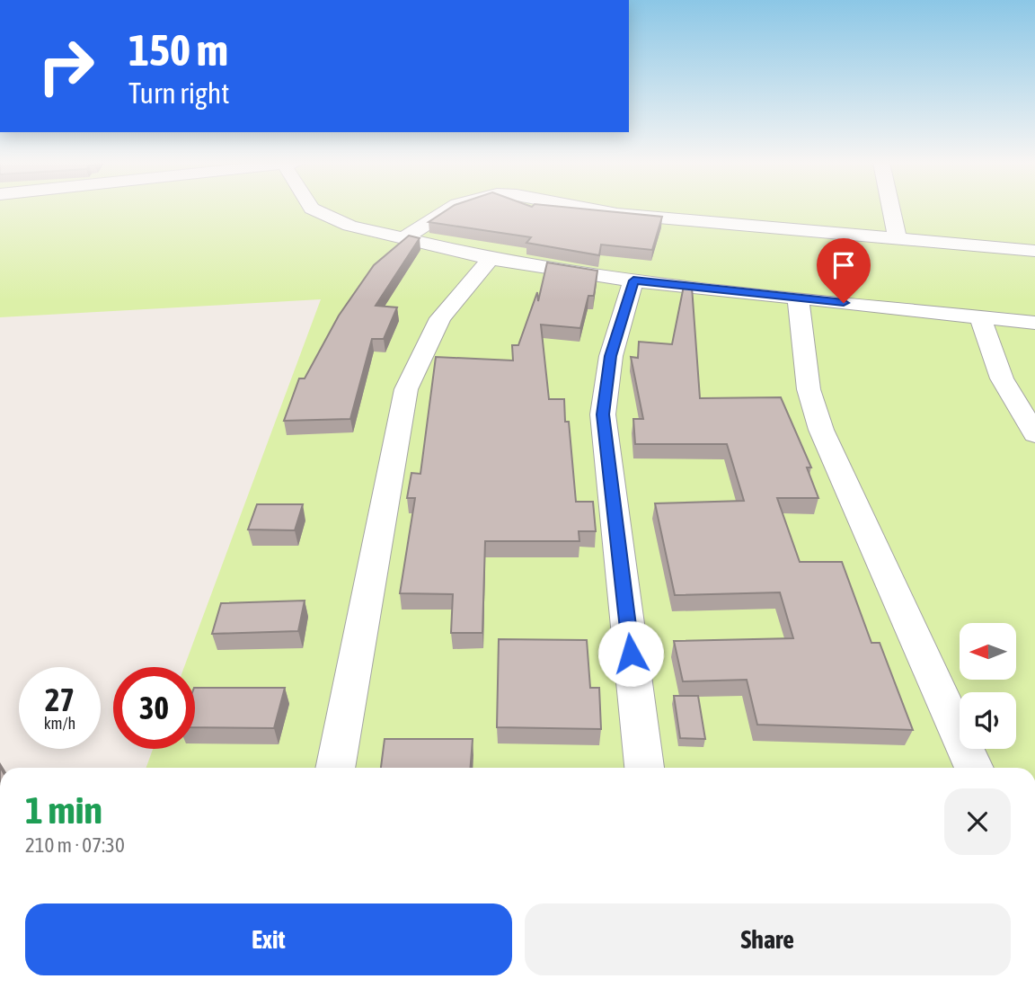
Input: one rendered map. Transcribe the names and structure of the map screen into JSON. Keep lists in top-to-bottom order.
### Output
{
  "north": "left",
  "page": {
    "turn": ["150 m", "Turn right"],
    "speed": "27 km/h",
    "limit": "30",
    "heading": ["1 min", "210 m · 07:30"],
    "buttons": ["Exit", "Share"]
  }
}
